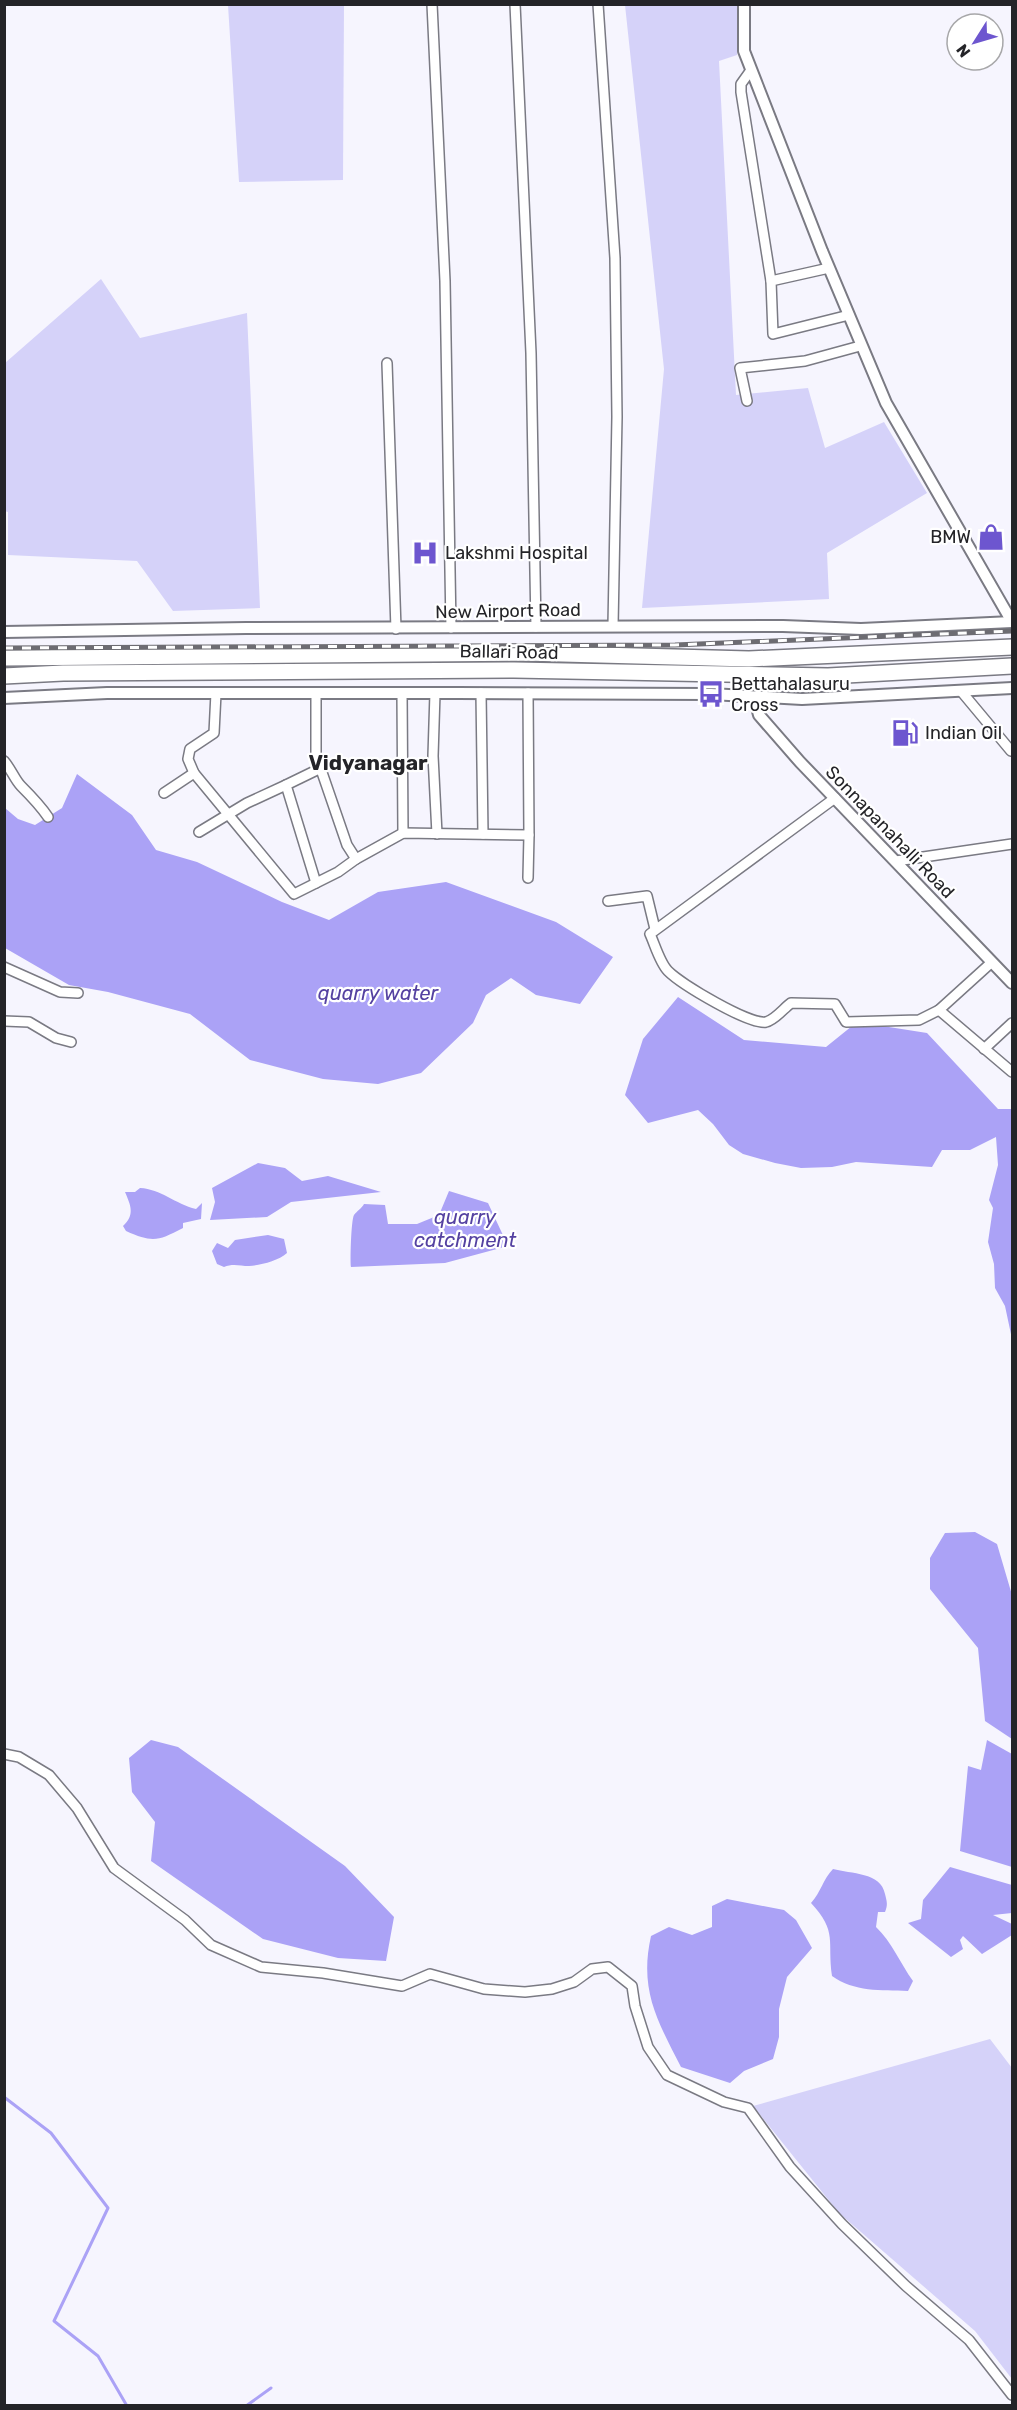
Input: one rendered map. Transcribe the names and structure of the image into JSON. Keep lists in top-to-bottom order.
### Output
{
  "streets": {
    "highway": ["Ballari Road"],
    "street": ["New Airport Road", "Sonnapanahalli Road"]
  },
  "districts": ["Vidyanagar"],
  "water": ["quarry water", "quarry catchment"],
  "places": {
    "shop": ["BMW"],
    "hospital": ["Lakshmi Hospital"],
    "bus stop": ["Bettahalasuru Cross"],
    "fuel station": ["Indian Oil"]
  },
  "north": "bottom left"
}
